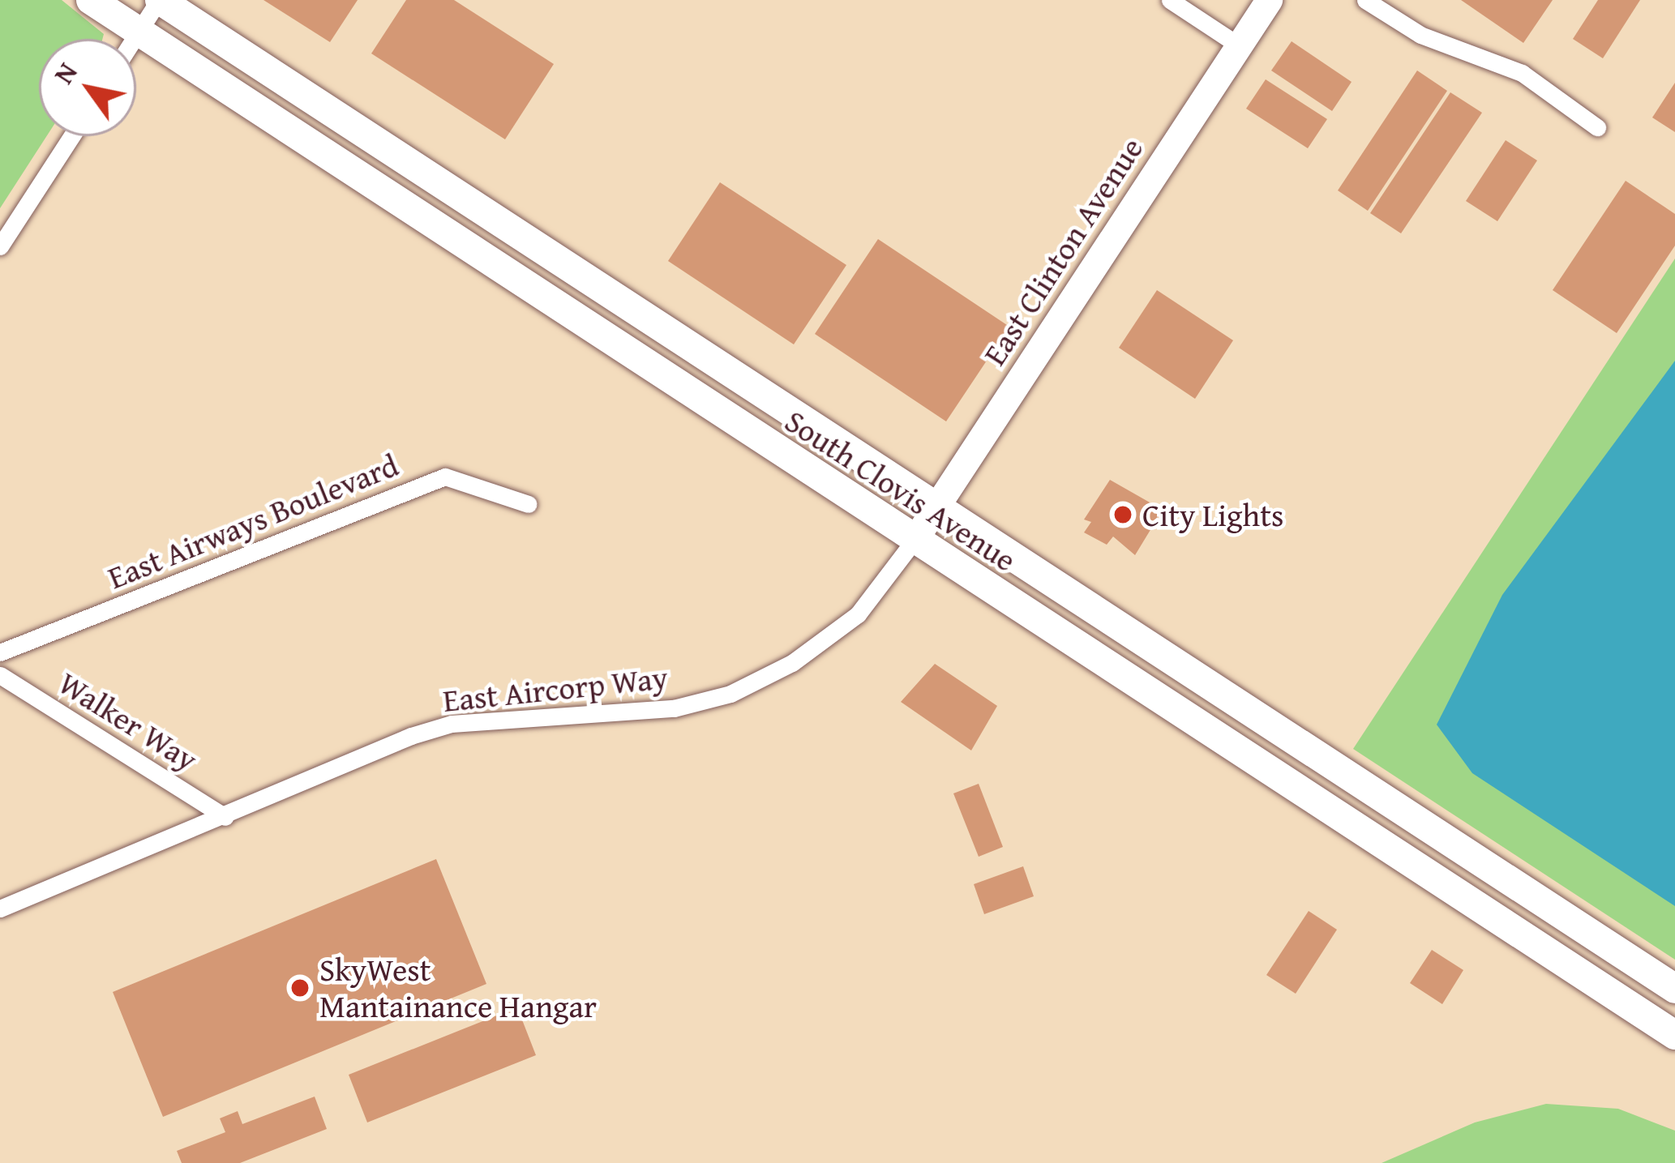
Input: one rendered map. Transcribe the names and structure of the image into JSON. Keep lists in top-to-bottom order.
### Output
{
  "streets": {
    "main road": ["South Clovis Avenue"],
    "street": [
      "East Clinton Avenue",
      "East Airways Boulevard",
      "East Aircorp Way",
      "Walker Way"
    ]
  },
  "crossings": [
    ["East Clinton Avenue", "South Clovis Avenue"],
    ["East Clinton Avenue", "East Aircorp Way"],
    ["South Clovis Avenue", "East Aircorp Way"],
    ["East Aircorp Way", "Walker Way"]
  ],
  "places": ["City Lights", "SkyWest Mantainance Hangar"],
  "north": "top left"
}
